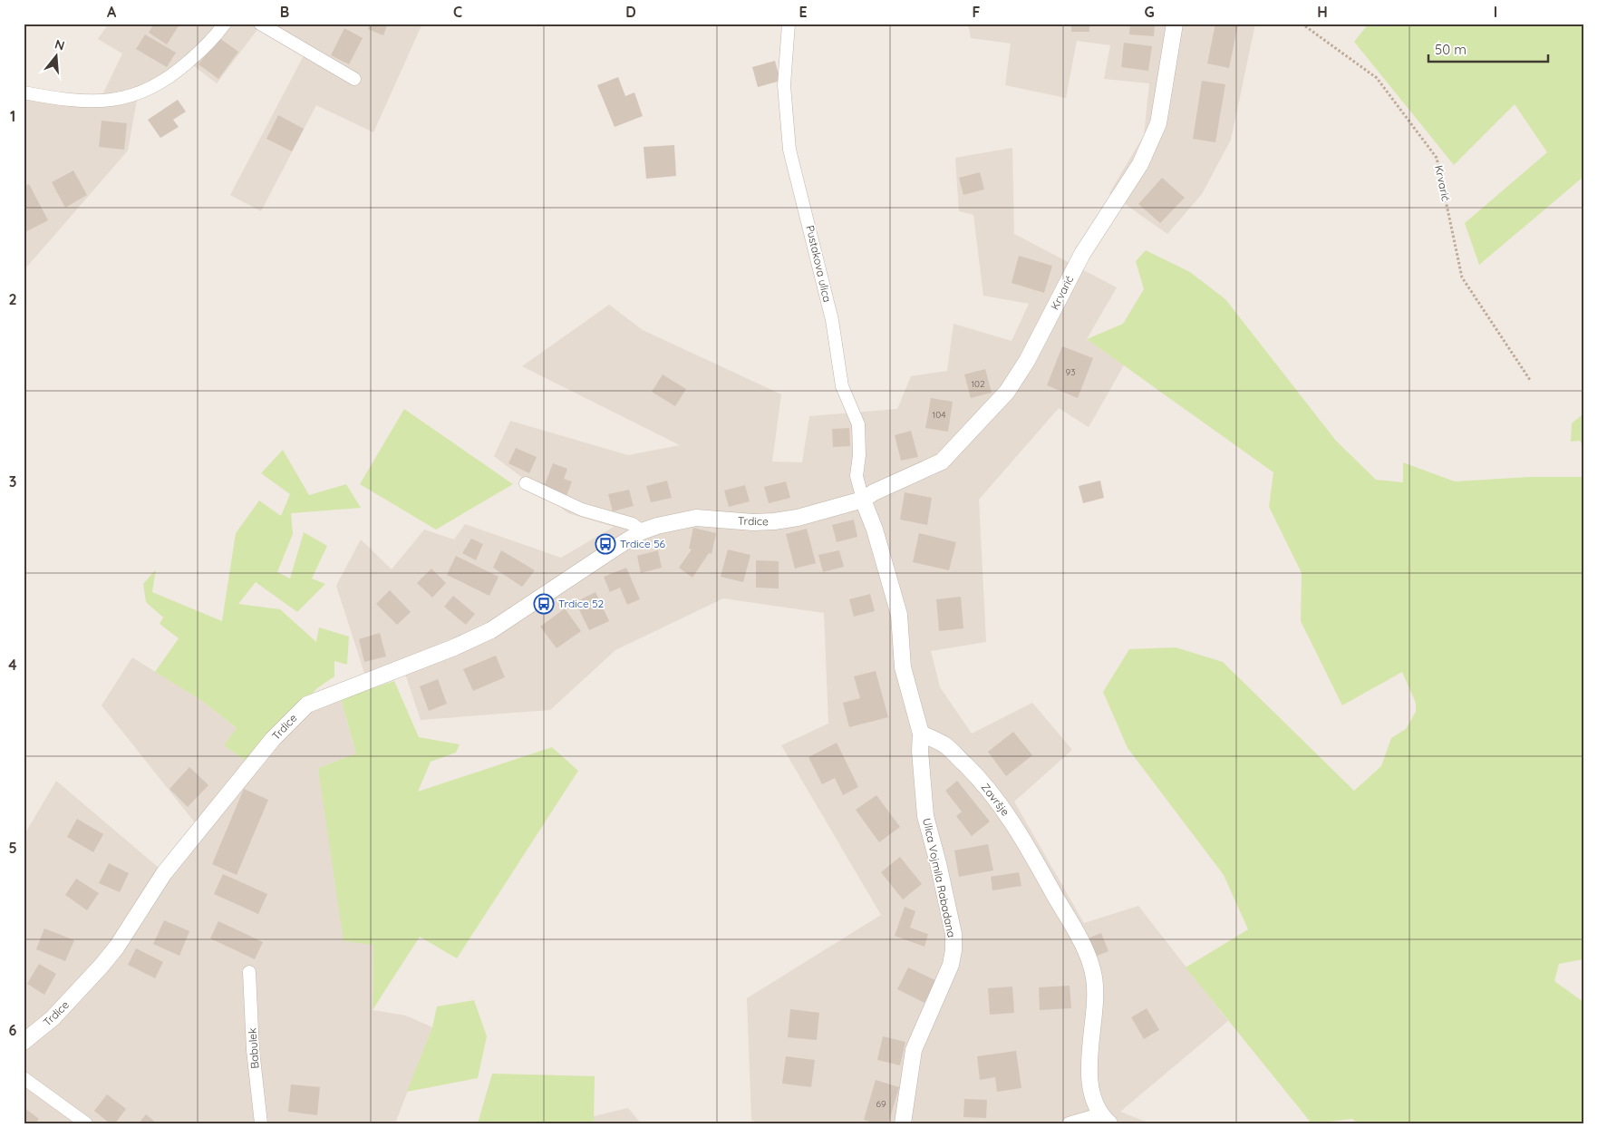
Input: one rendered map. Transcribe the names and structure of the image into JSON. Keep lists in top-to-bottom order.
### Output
{
  "streets": {
    "street": [
      "Krvarić",
      "Pustakova ulica",
      "Trdice",
      "Završje",
      "Ulica Vojmila Rabadana",
      "Babulek"
    ]
  },
  "crossings": [
    ["Krvarić", "Pustakova ulica"],
    ["Krvarić", "Trdice"],
    ["Pustakova ulica", "Trdice"],
    ["Završje", "Ulica Vojmila Rabadana"]
  ],
  "places": {
    "bus stop": ["Trdice 56", "Trdice 52"]
  },
  "house_numbers": [
    "93",
    "102",
    "104",
    "69"
  ],
  "scale_bar": "50 m",
  "north": "top",
  "grid": {
    "columns": [
      "A",
      "B",
      "C",
      "D",
      "E",
      "F",
      "G",
      "H",
      "I"
    ],
    "rows": [
      "1",
      "2",
      "3",
      "4",
      "5",
      "6"
    ]
  }
}
